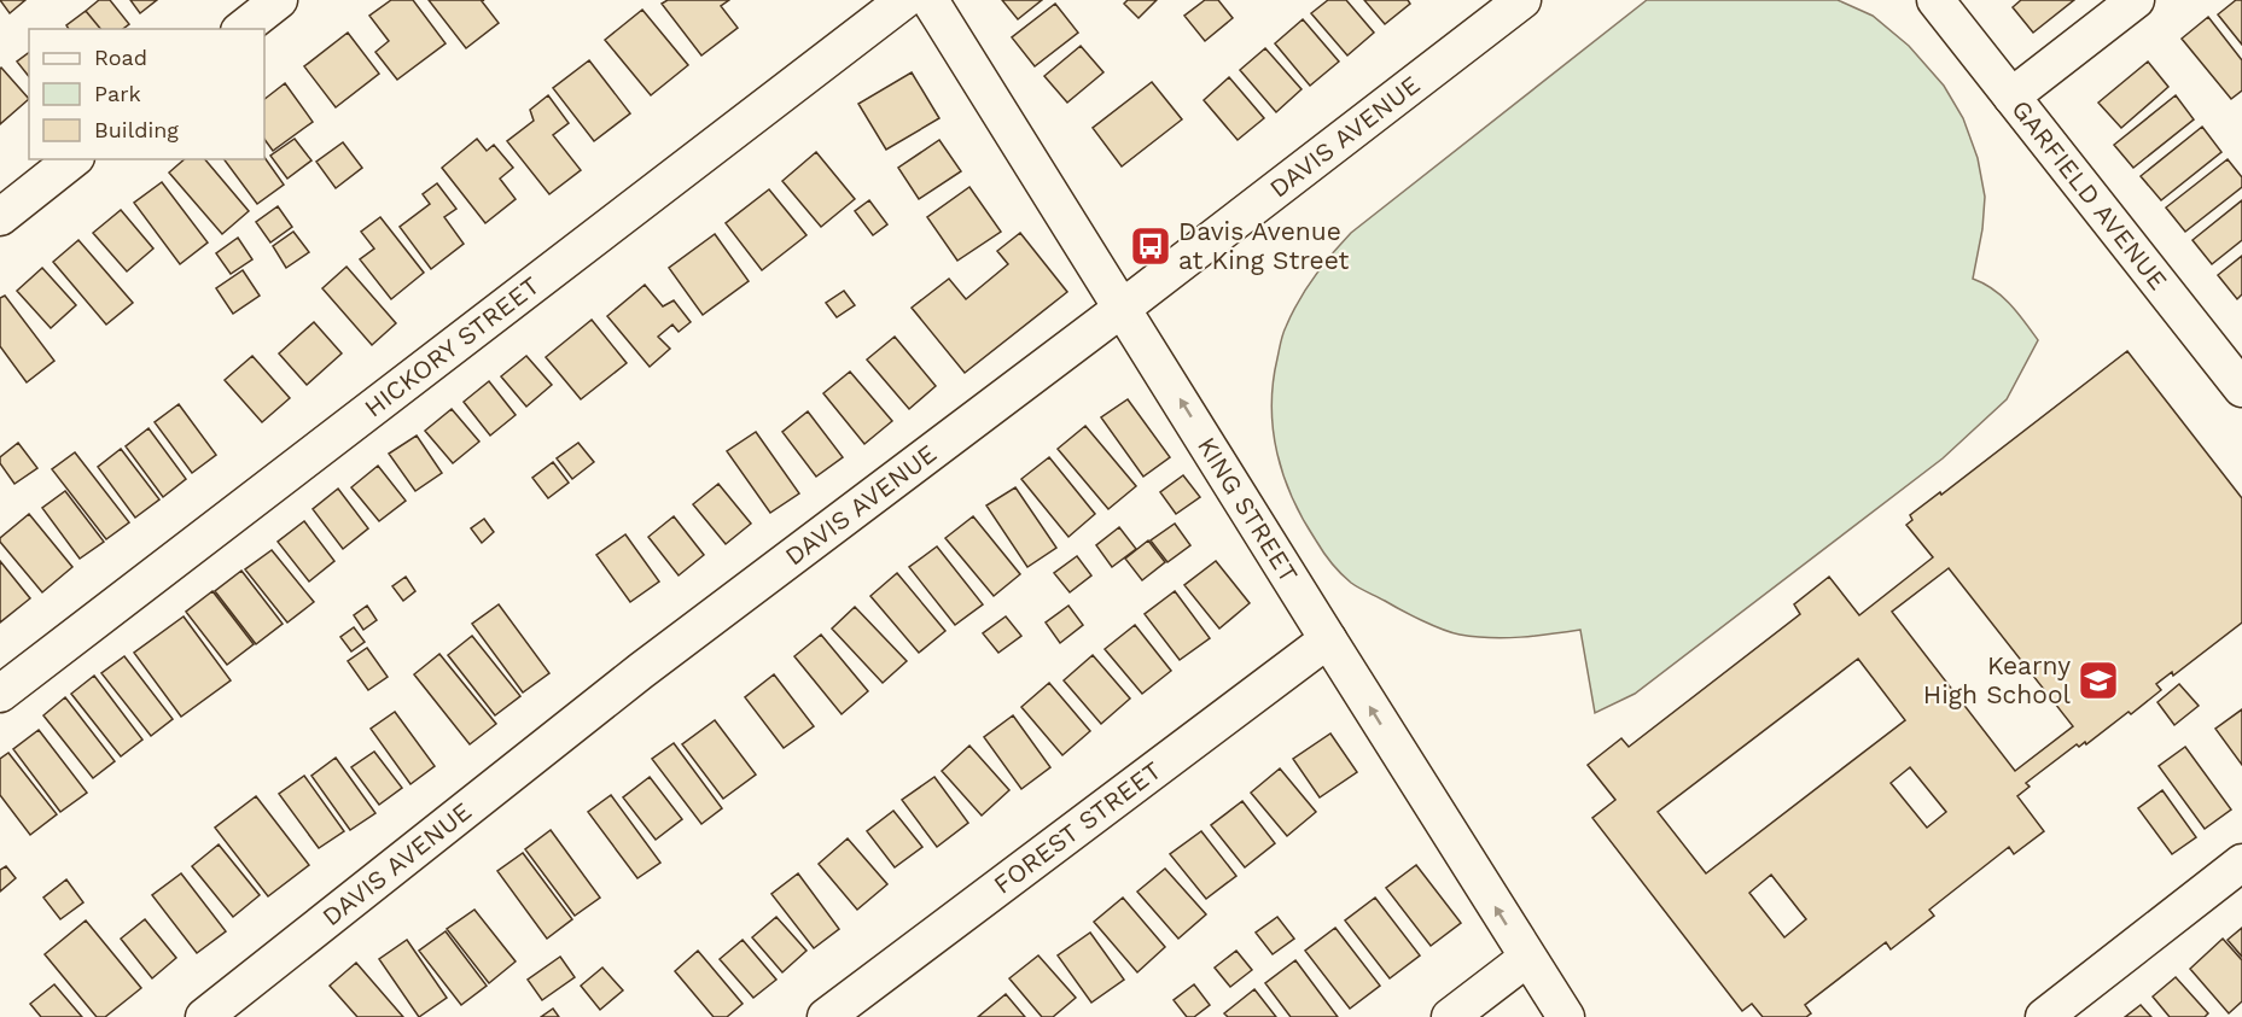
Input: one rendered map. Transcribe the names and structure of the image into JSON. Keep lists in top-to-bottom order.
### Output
{
  "streets": {
    "street": [
      "DAVIS AVENUE",
      "GARFIELD AVENUE",
      "HICKORY STREET",
      "KING STREET",
      "FOREST STREET"
    ]
  },
  "crossings": [
    ["DAVIS AVENUE", "KING STREET"],
    ["KING STREET", "FOREST STREET"]
  ],
  "one_way": ["KING STREET"],
  "places": {
    "bus stop": ["Davis Avenue at King Street"],
    "school or university": ["Kearny High School"]
  },
  "legend": ["Road", "Park", "Building"]
}
